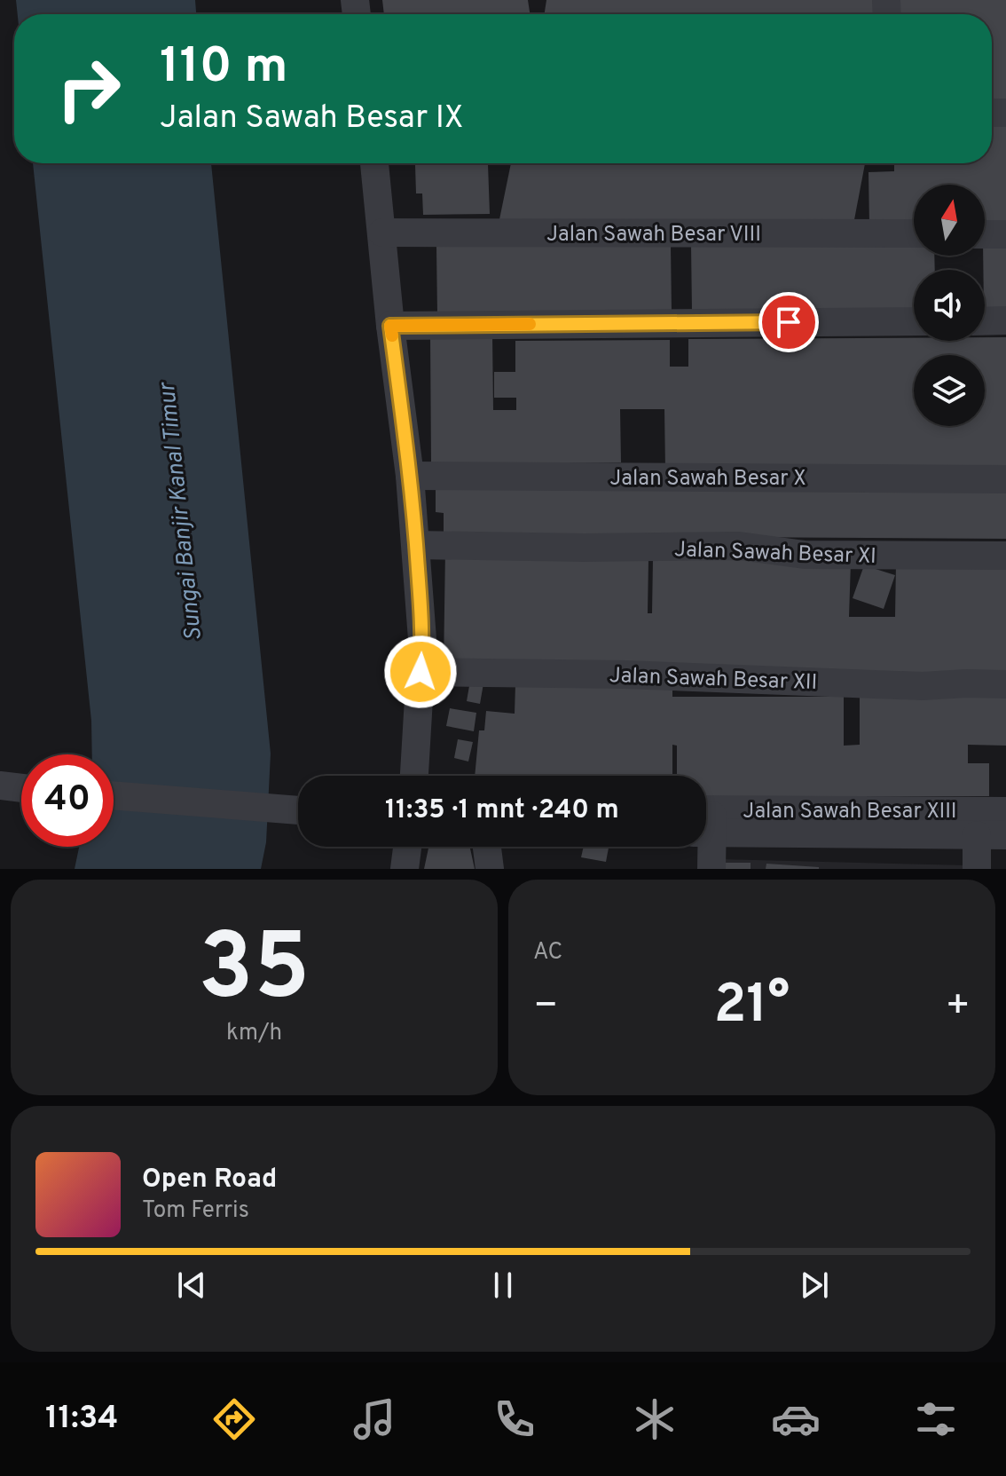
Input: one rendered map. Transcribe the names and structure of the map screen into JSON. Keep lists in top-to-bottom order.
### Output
{
  "streets": {
    "street": [
      "Jalan Sawah Besar VIII",
      "Jalan Sawah Besar X",
      "Jalan Sawah Besar XI",
      "Jalan Sawah Besar XII",
      "Jalan Sawah Besar XIII"
    ]
  },
  "water": ["Sungai Banjir Kanal Timur"],
  "north": "top",
  "page": {
    "turn": ["110 m", "Jalan Sawah Besar IX"],
    "limit": "40",
    "trip": "11:35 · 1 mnt · 240 m",
    "tile": [
      ["35", "km/h"],
      "AC"
    ],
    "heat": ["−", "21°", "+"],
    "song": ["Open Road", "Tom Ferris"],
    "tabs": "11:34"
  }
}
